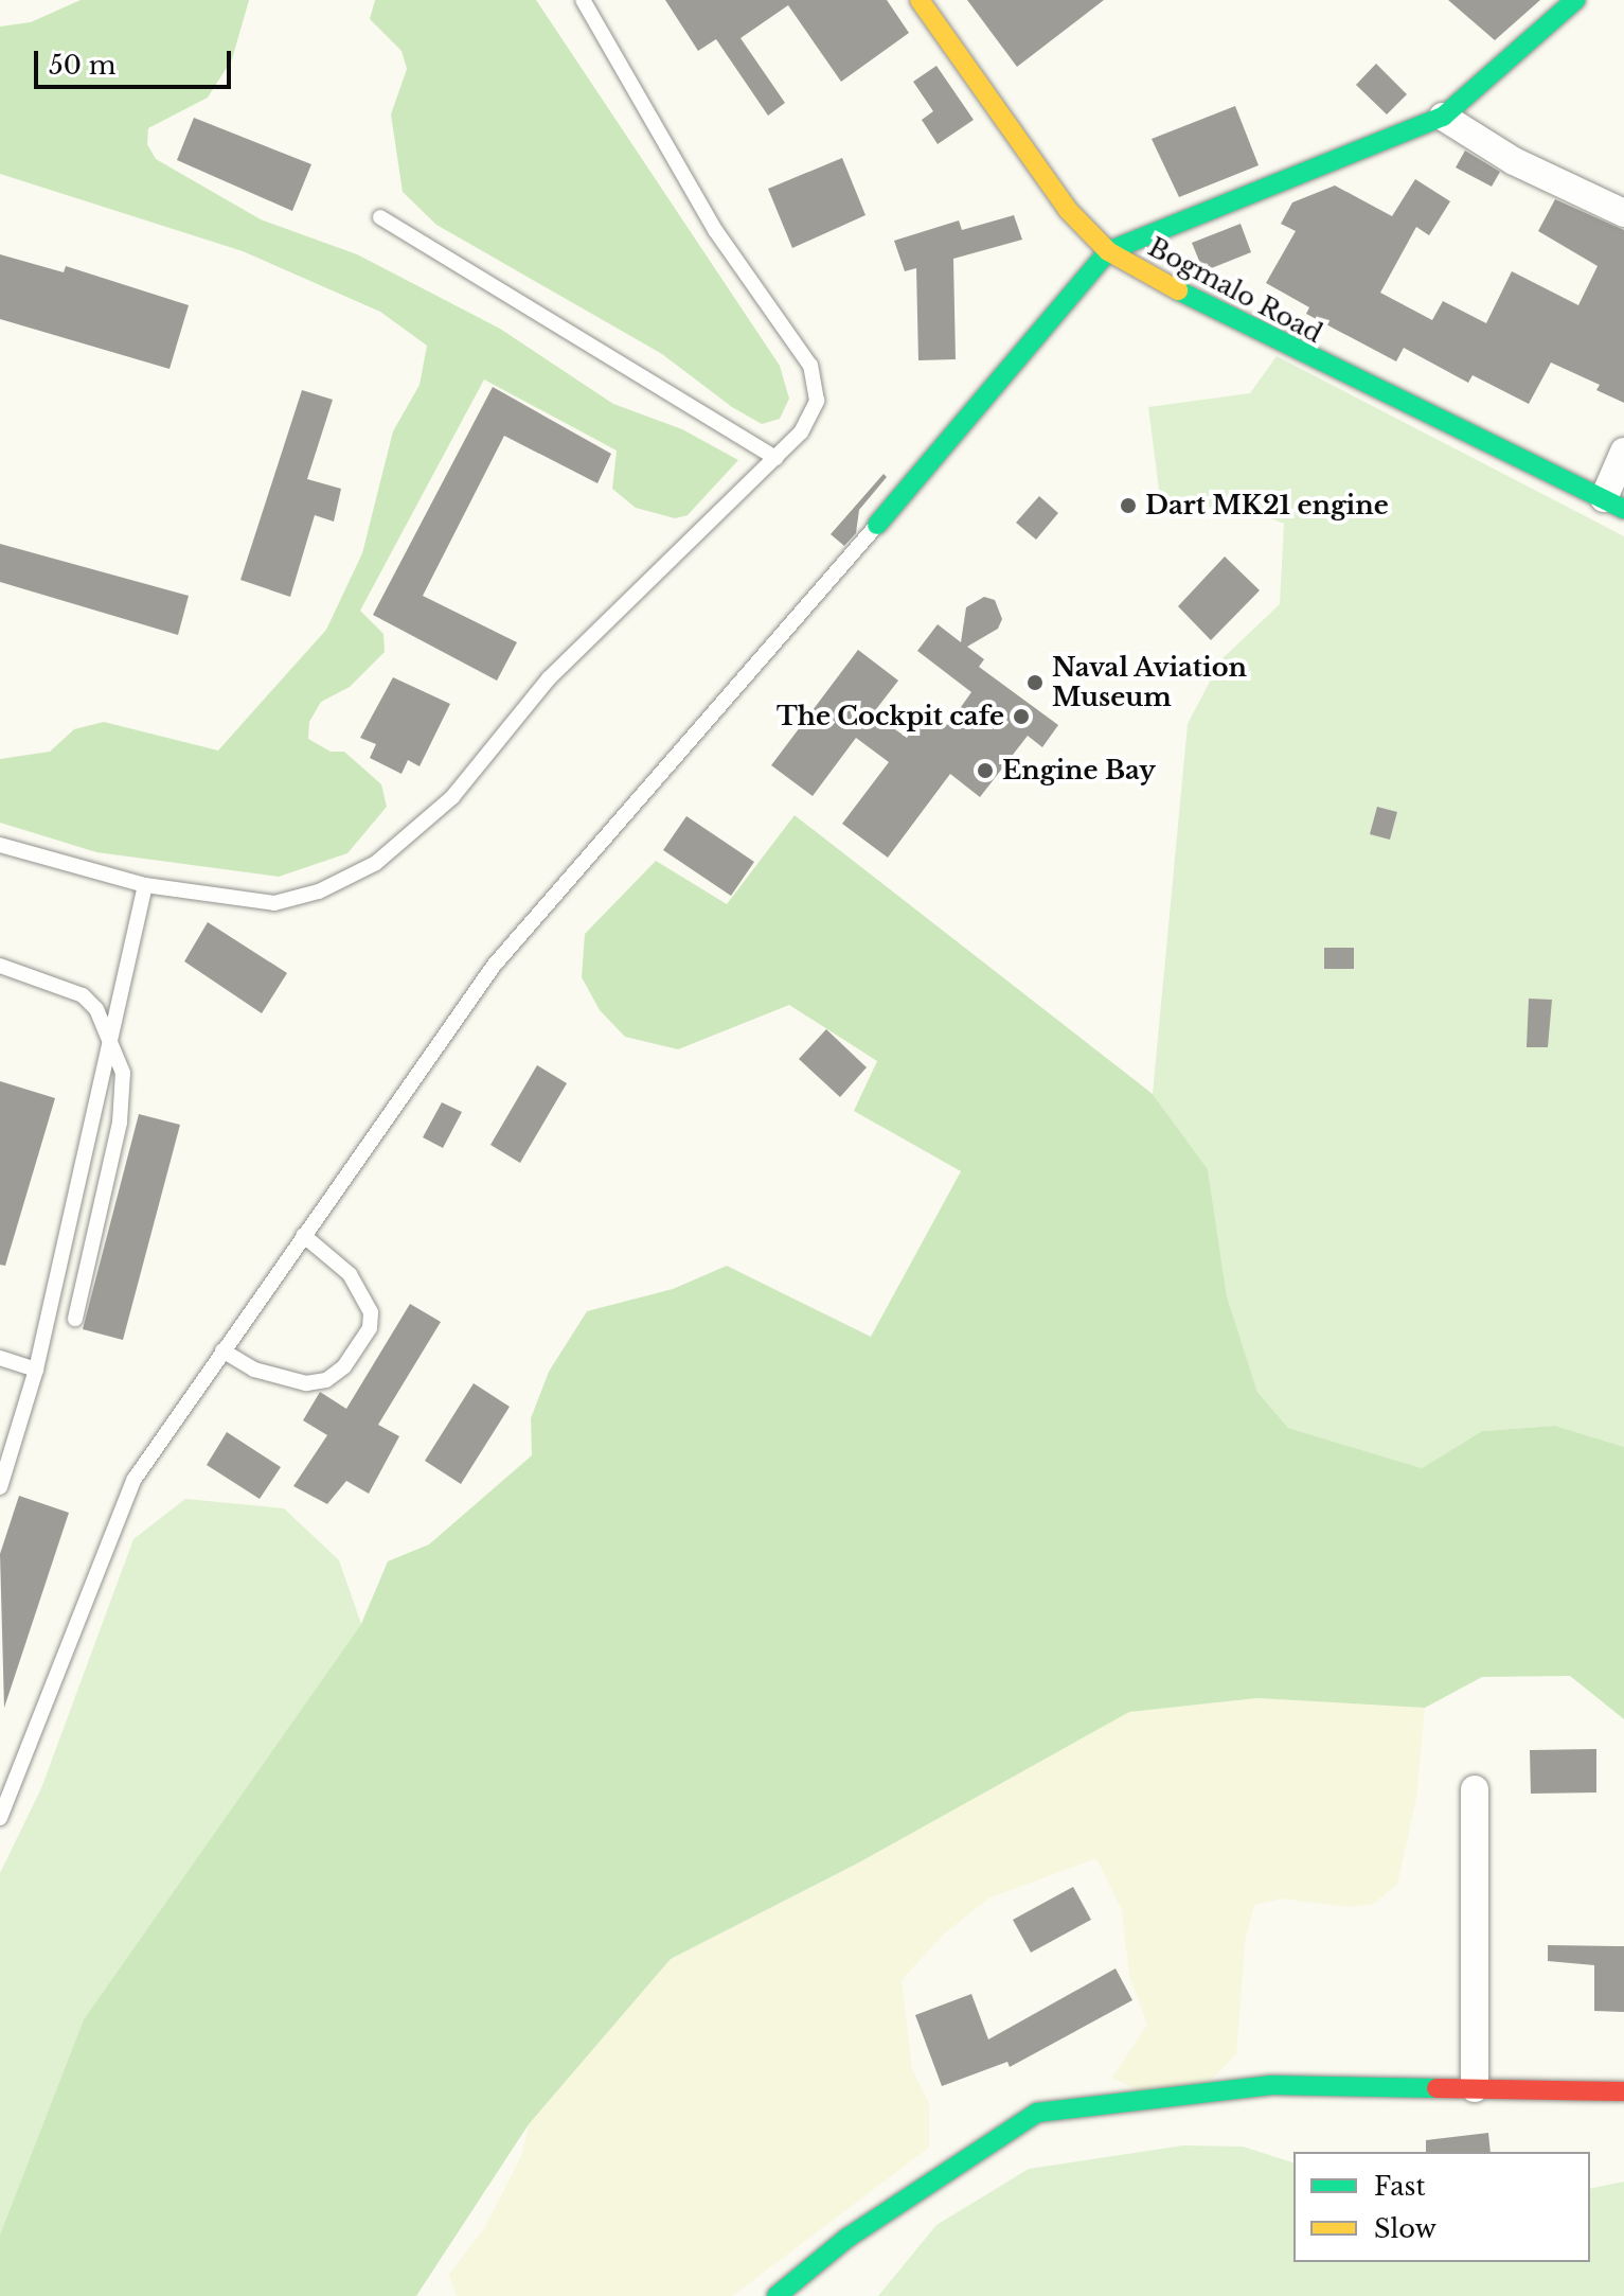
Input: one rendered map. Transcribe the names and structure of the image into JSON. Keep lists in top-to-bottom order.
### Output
{
  "streets": {
    "street": ["Bogmalo Road"]
  },
  "places": [
    "Dart MK21 engine",
    "Naval Aviation Museum",
    "The Cockpit cafe",
    "Engine Bay"
  ],
  "legend": ["Fast", "Slow"],
  "scale_bar": "50 m"
}
